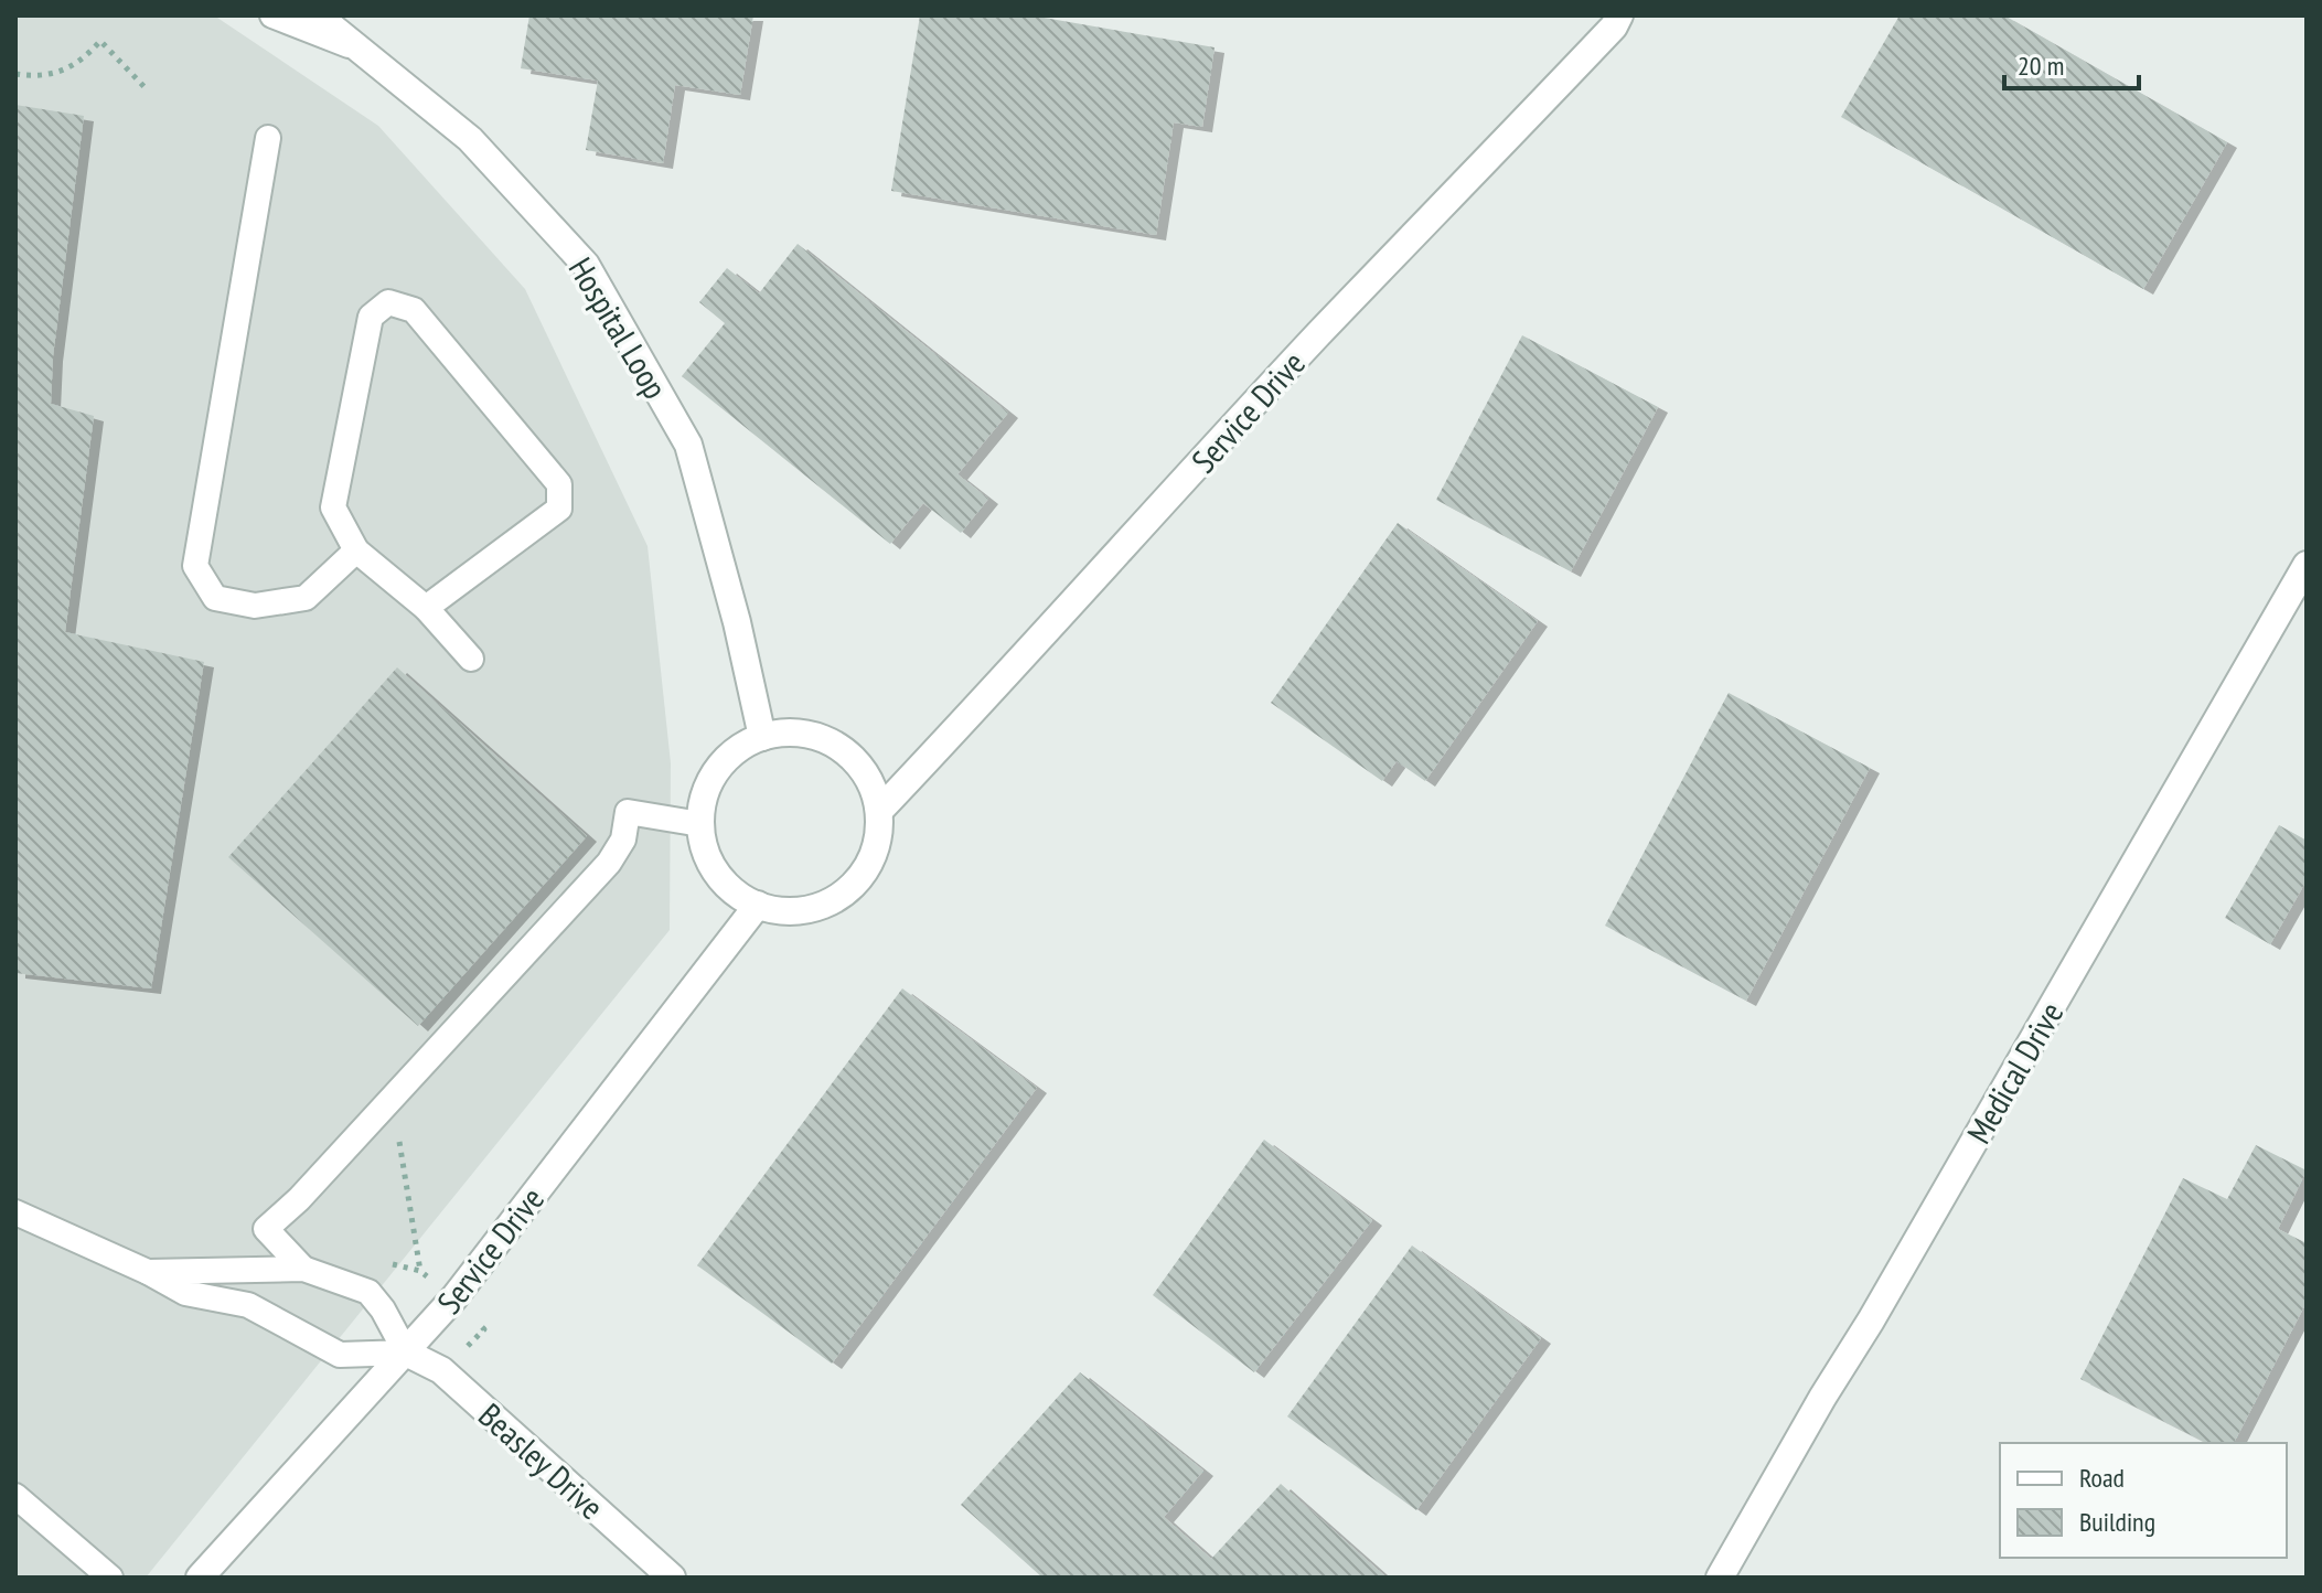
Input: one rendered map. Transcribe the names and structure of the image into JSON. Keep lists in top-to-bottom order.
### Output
{
  "streets": {
    "street": [
      "Hospital Loop",
      "Service Drive",
      "Medical Drive",
      "Beasley Drive"
    ]
  },
  "crossings": [
    ["Hospital Loop", "Service Drive"],
    ["Service Drive", "Beasley Drive"]
  ],
  "legend": ["Road", "Building"],
  "scale_bar": "20 m"
}
